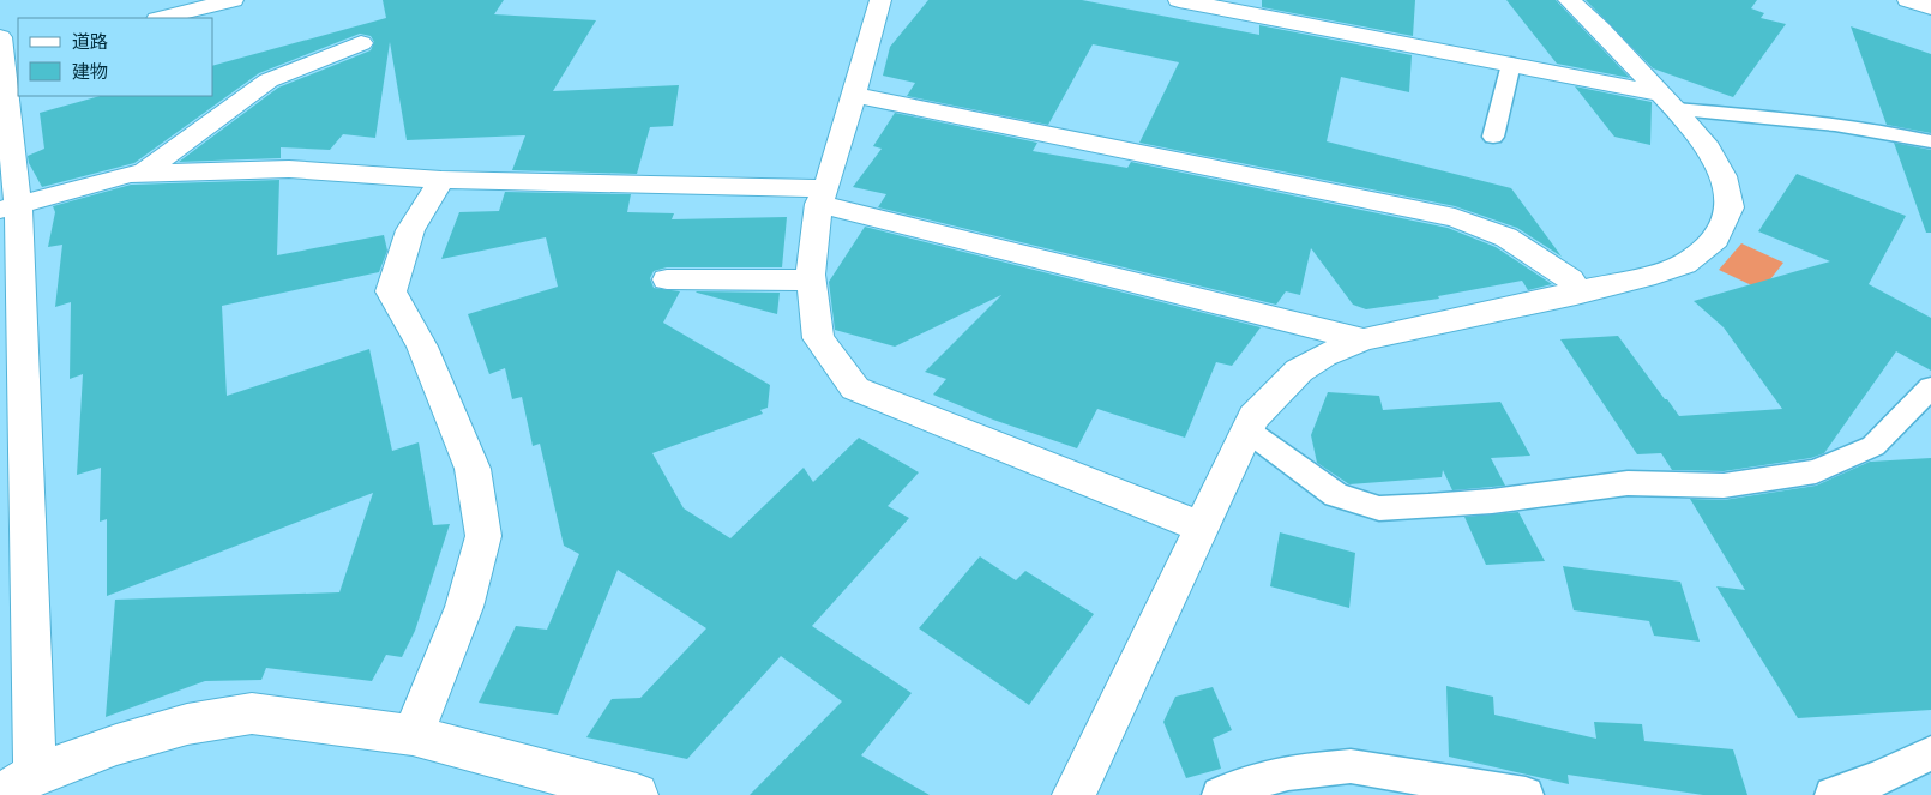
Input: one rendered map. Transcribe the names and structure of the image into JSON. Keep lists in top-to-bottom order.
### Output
{
  "legend": ["道路", "建物"]
}
